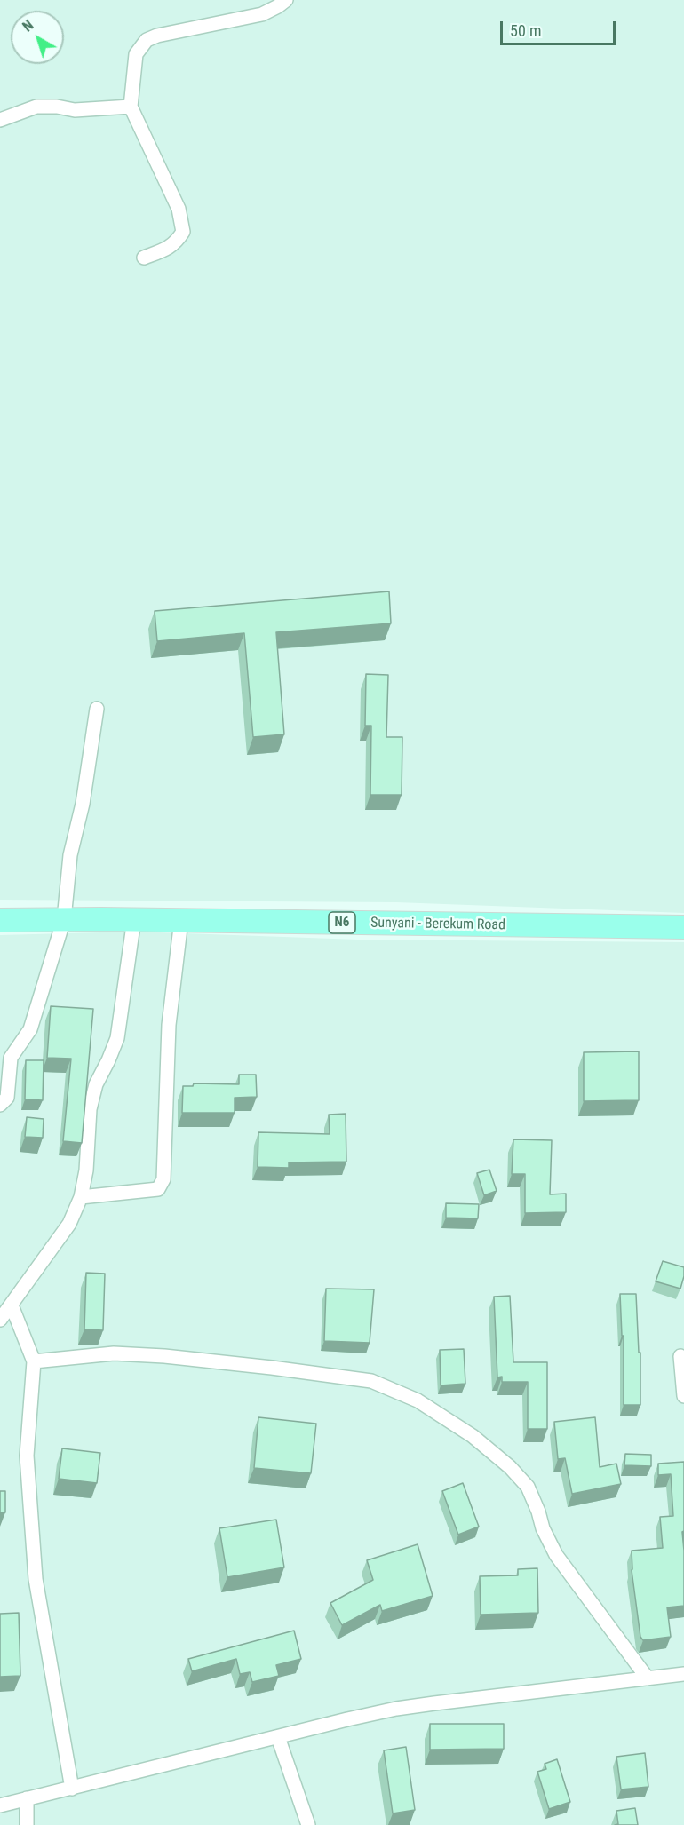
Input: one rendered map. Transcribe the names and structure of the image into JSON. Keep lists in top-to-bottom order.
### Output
{
  "streets": {
    "main road": ["N6", "Sunyani - Berekum Road"]
  },
  "scale_bar": "50 m",
  "north": "top left"
}
